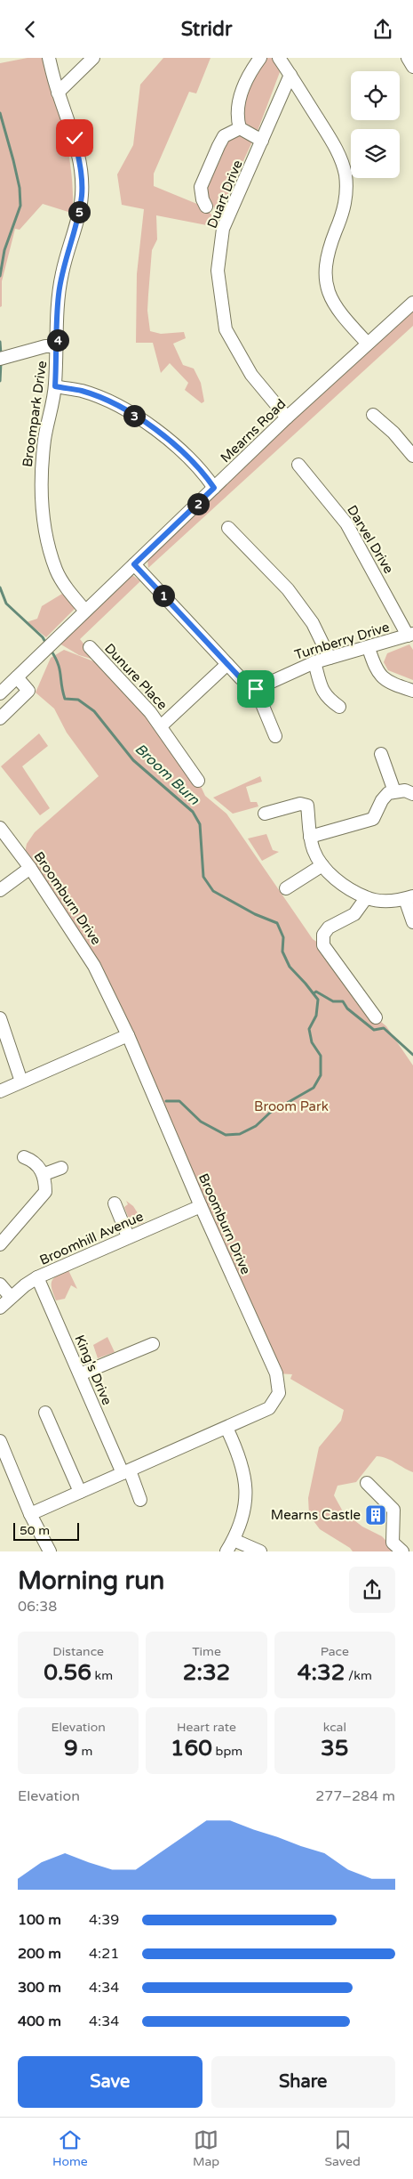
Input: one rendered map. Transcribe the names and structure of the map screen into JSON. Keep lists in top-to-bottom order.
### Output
{
  "streets": {
    "street": [
      "Duart Drive",
      "Broompark Drive",
      "Mearns Road",
      "Darvel Drive",
      "Turnberry Drive",
      "Dunure Place",
      "Broomburn Drive",
      "Broomhill Avenue",
      "King's Drive"
    ]
  },
  "crossings": [
    ["Duart Drive", "Mearns Road"],
    ["Broompark Drive", "Mearns Road"],
    ["Darvel Drive", "Turnberry Drive"],
    ["Broomburn Drive", "Broomhill Avenue"],
    ["Broomburn Drive", "King's Drive"],
    ["Broomhill Avenue", "King's Drive"]
  ],
  "water": ["Broom Burn"],
  "parks": ["Broom Park"],
  "places": {
    "building": ["Mearns Castle"]
  },
  "scale_bar": "50 m",
  "page": {
    "header": "Stridr",
    "pins": [
      "5",
      "4",
      "3",
      "2",
      "1"
    ],
    "scale": "50 m",
    "heading": ["Morning run", "06:38"],
    "stats": [
      ["Distance", "0.56 km"],
      ["Time", "2:32"],
      ["Pace", "4:32 /km"],
      ["Elevation", "9 m"],
      ["Heart rate", "160 bpm"],
      ["kcal", "35"]
    ],
    "chart": ["Elevation", "277–284 m"],
    "list": [
      {
        "name": "100 m",
        "note": "4:39"
      },
      {
        "name": "200 m",
        "note": "4:21"
      },
      {
        "name": "300 m",
        "note": "4:34"
      },
      {
        "name": "400 m",
        "note": "4:34"
      }
    ],
    "buttons": ["Save", "Share"],
    "tabs": ["Home", "Map", "Saved"]
  }
}
